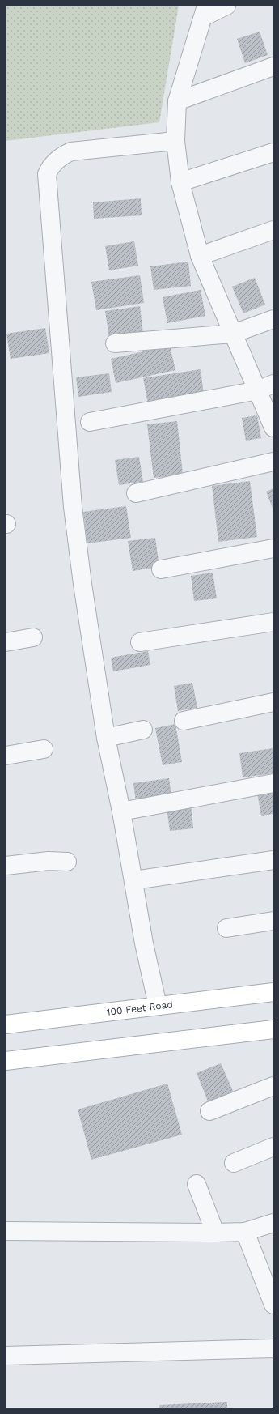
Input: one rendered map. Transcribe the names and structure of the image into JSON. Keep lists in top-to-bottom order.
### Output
{
  "streets": {
    "main road": ["100 Feet Road"]
  }
}
